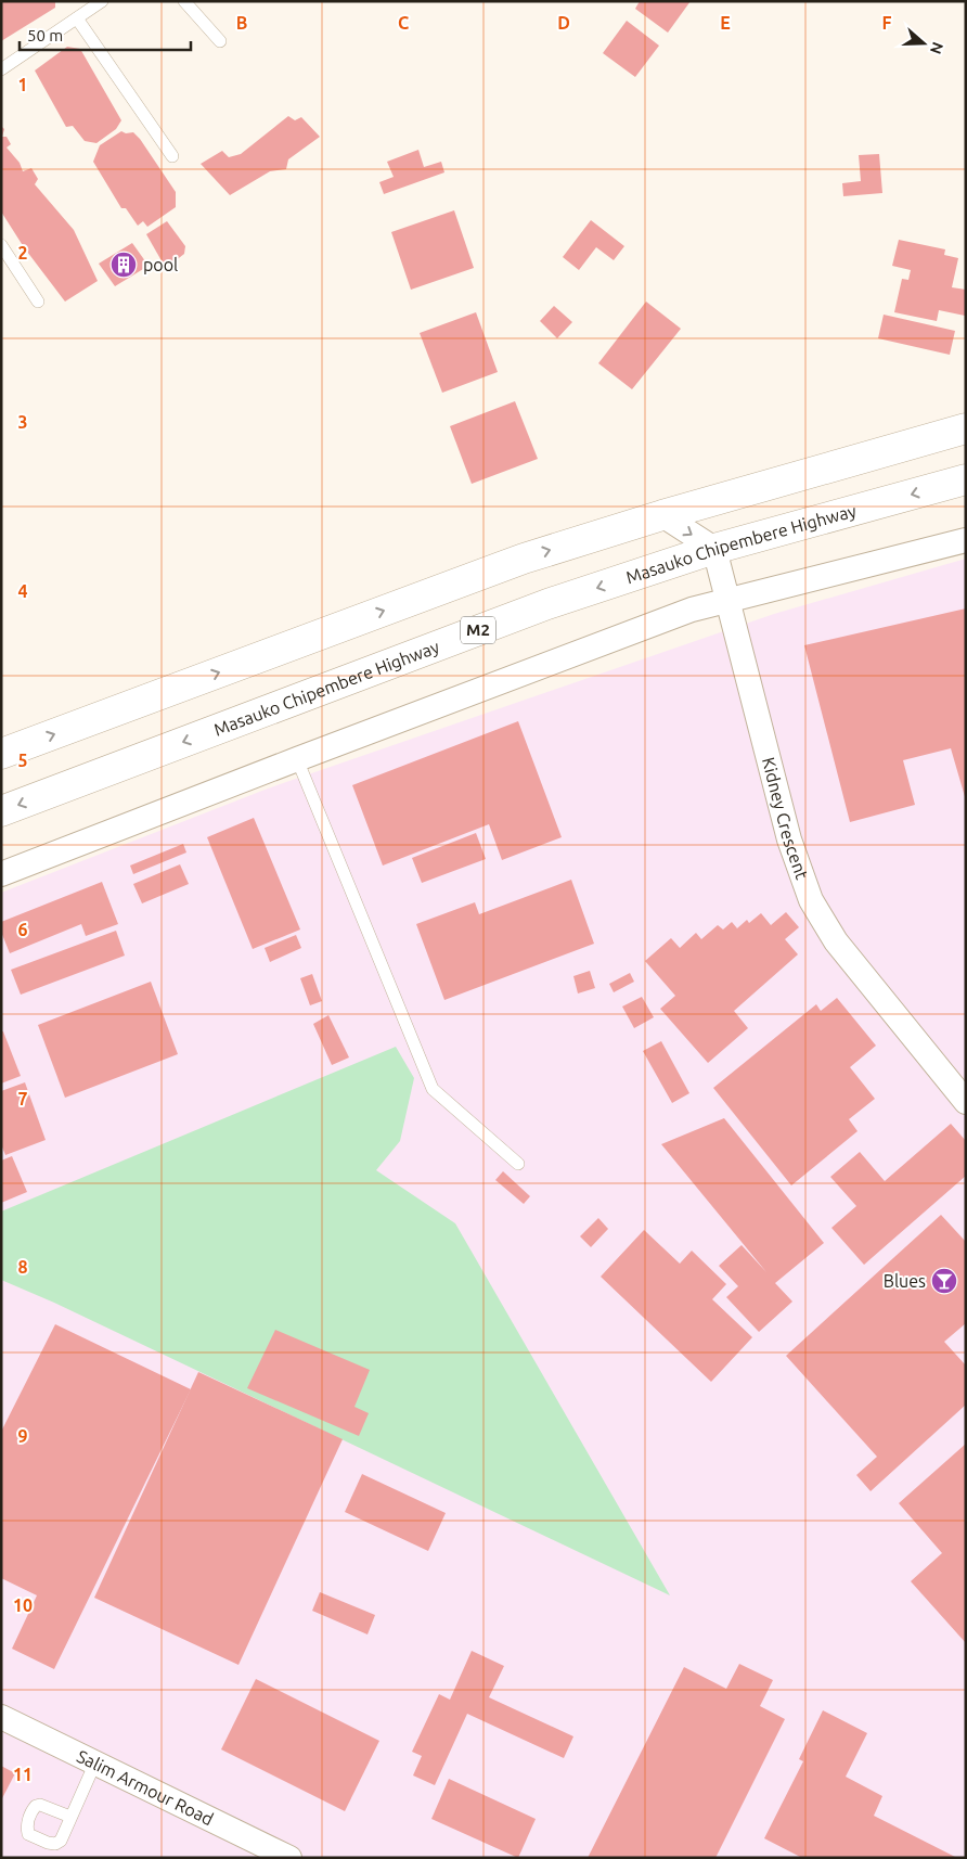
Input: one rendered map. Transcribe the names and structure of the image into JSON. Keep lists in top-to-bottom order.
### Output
{
  "streets": {
    "highway": ["Masauko Chipembere Highway", "M2"],
    "street": ["Kidney Crescent", "Salim Armour Road"]
  },
  "crossings": [
    ["Masauko Chipembere Highway", "Kidney Crescent"]
  ],
  "places": {
    "building": ["pool"],
    "bar": ["Blues"]
  },
  "scale_bar": "50 m",
  "north": "right",
  "grid": {
    "columns": [
      "B",
      "C",
      "D",
      "E",
      "F"
    ],
    "rows": [
      "1",
      "2",
      "3",
      "4",
      "5",
      "6",
      "7",
      "8",
      "9",
      "10",
      "11"
    ]
  }
}
